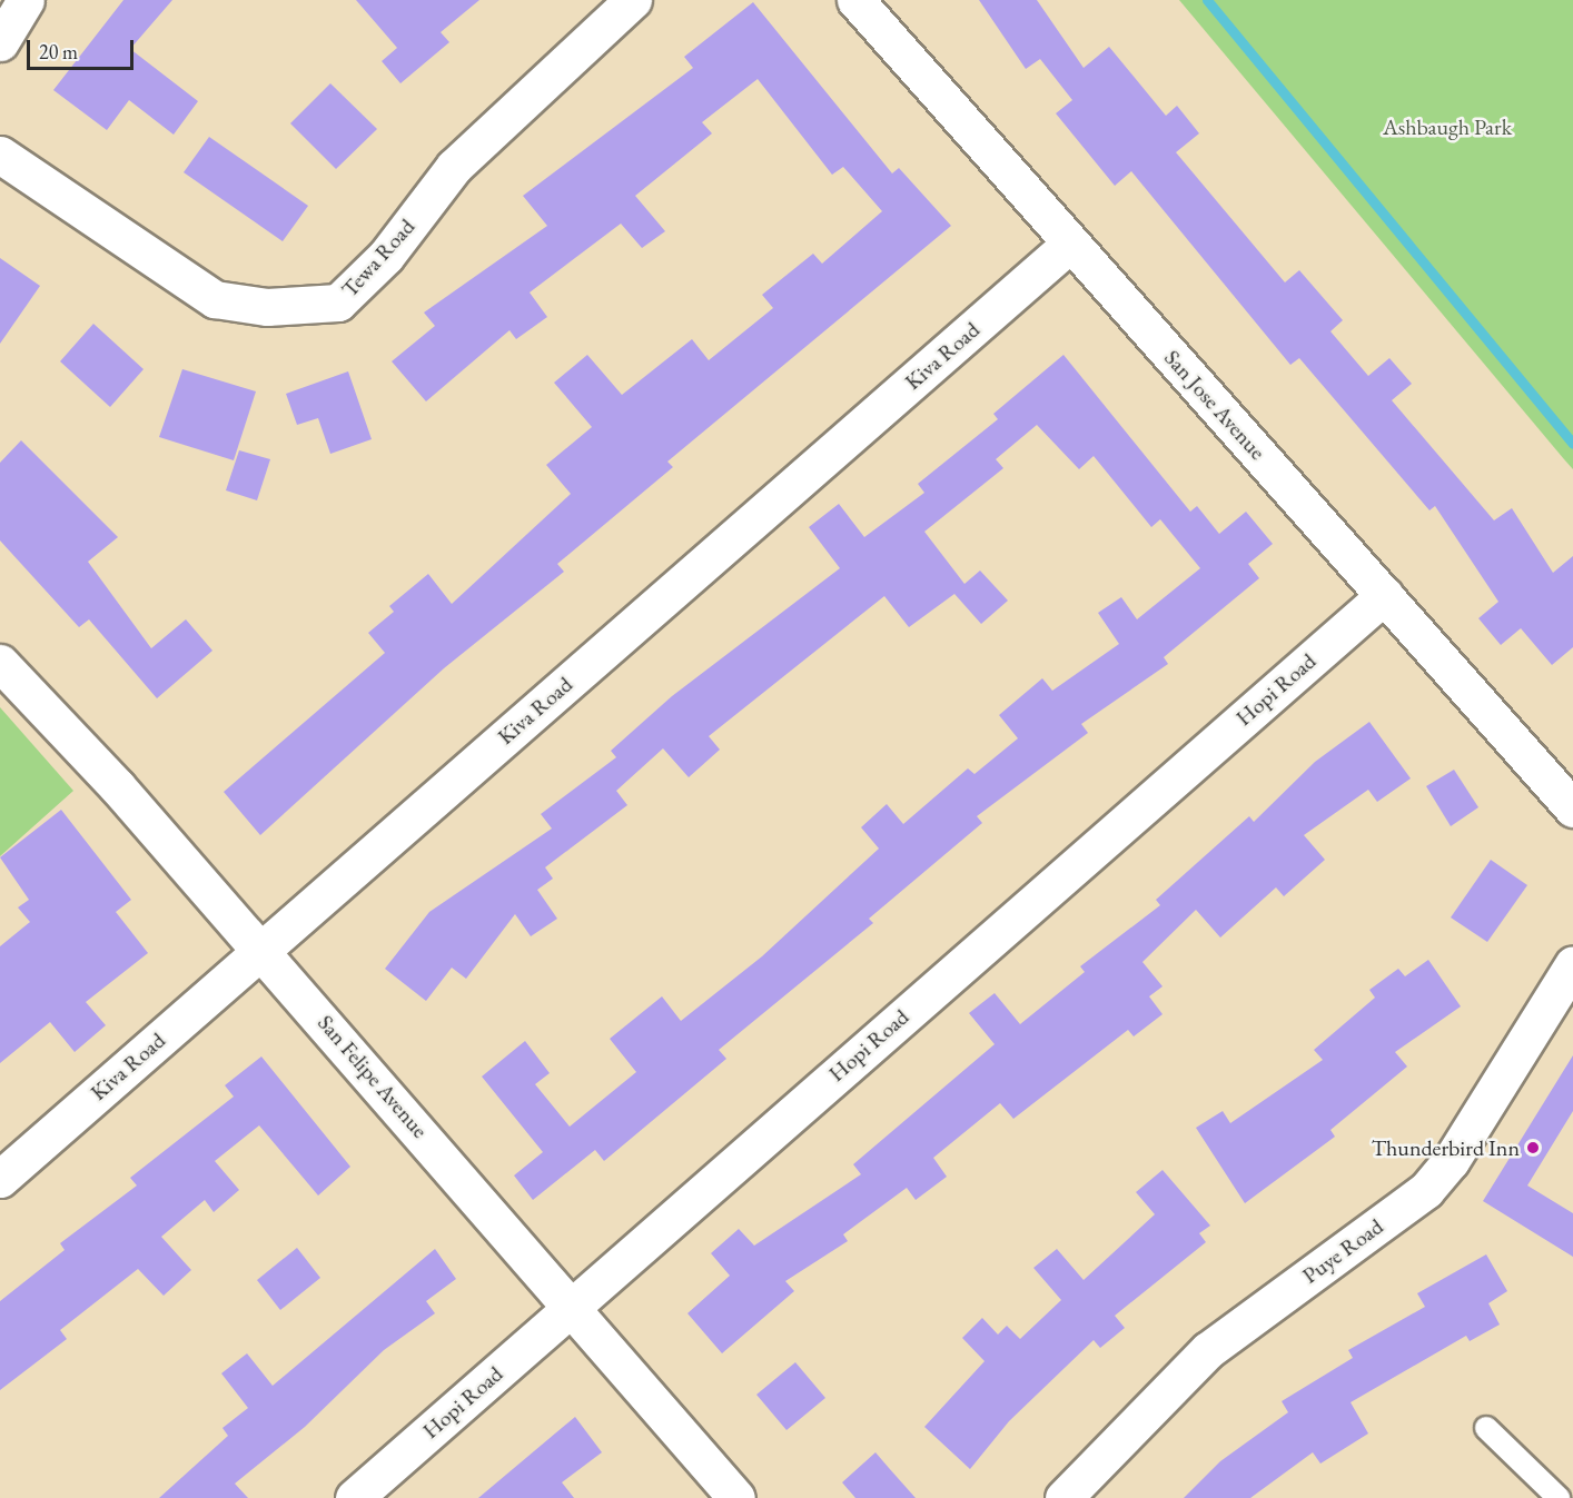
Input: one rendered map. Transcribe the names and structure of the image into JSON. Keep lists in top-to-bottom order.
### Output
{
  "streets": {
    "street": [
      "Tewa Road",
      "Kiva Road",
      "San Jose Avenue",
      "Hopi Road",
      "San Felipe Avenue",
      "Puye Road"
    ]
  },
  "crossings": [
    ["Kiva Road", "San Jose Avenue"],
    ["Kiva Road", "San Felipe Avenue"],
    ["San Jose Avenue", "Hopi Road"],
    ["Hopi Road", "San Felipe Avenue"]
  ],
  "parks": ["Ashbaugh Park"],
  "places": ["Thunderbird Inn"],
  "scale_bar": "20 m"
}
